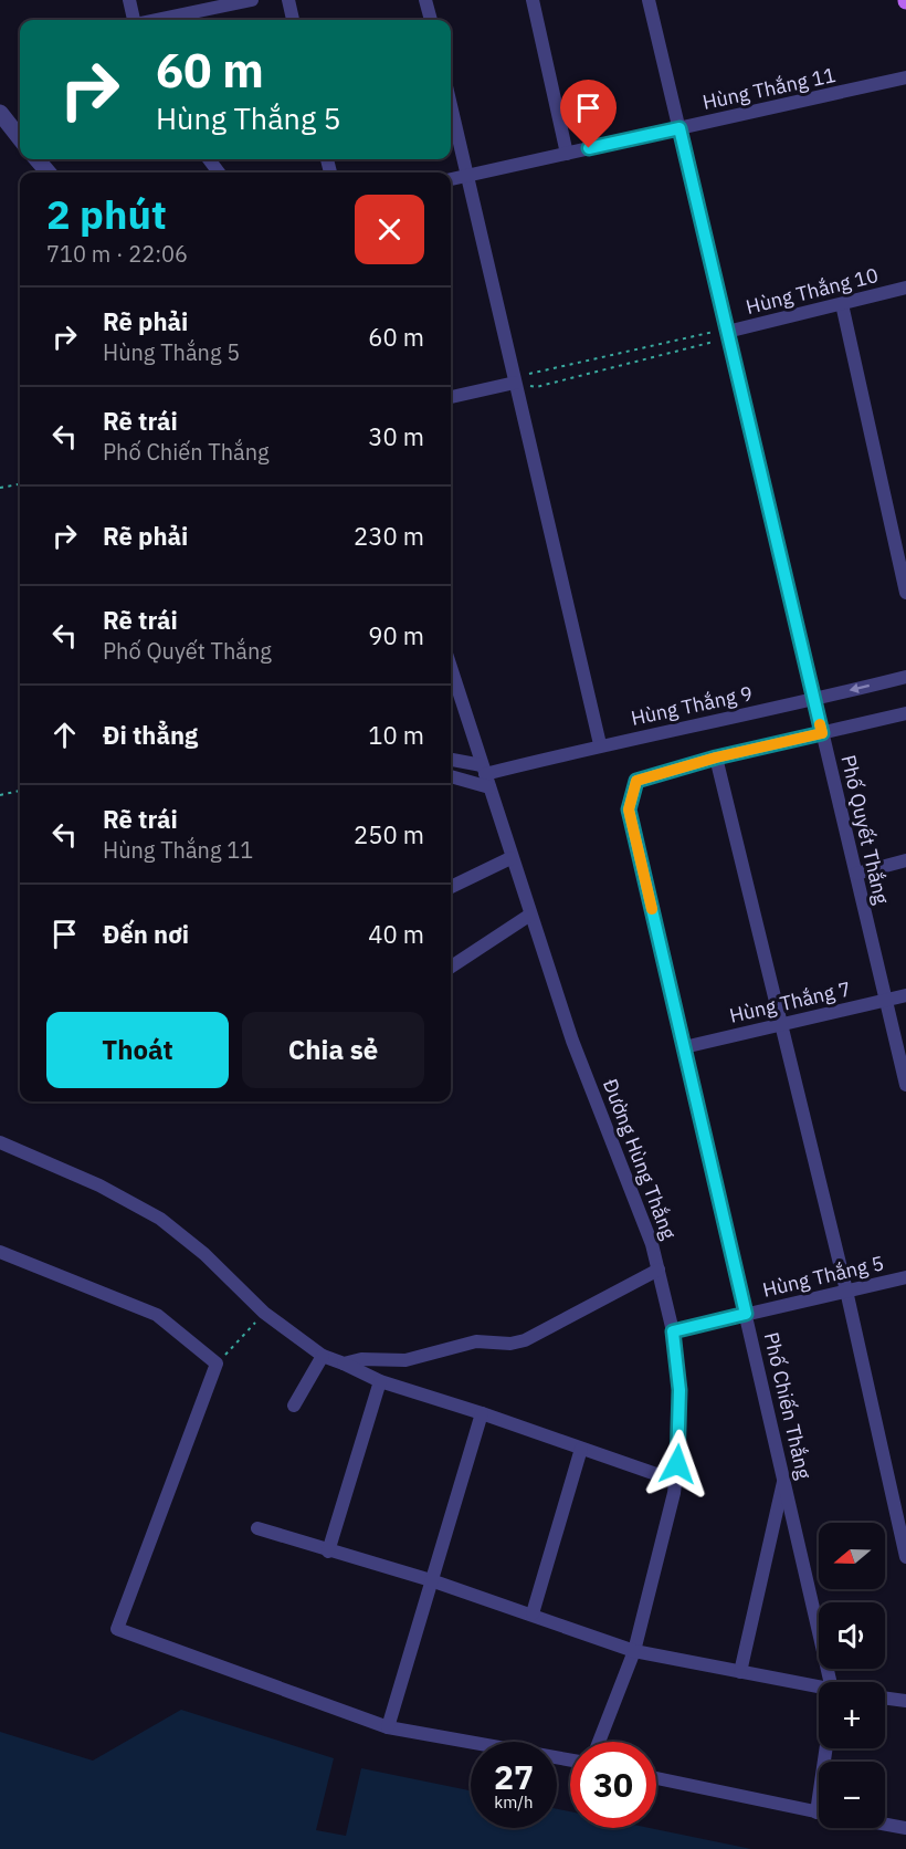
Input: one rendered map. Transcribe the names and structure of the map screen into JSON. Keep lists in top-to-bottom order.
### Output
{
  "streets": {
    "street": [
      "Hùng Thắng 11",
      "Hùng Thắng 10",
      "Hùng Thắng 9",
      "Phố Quyết Thắng",
      "Hùng Thắng 7",
      "Đường Hùng Thắng",
      "Hùng Thắng 5",
      "Phố Chiến Thắng"
    ]
  },
  "crossings": [
    ["Hùng Thắng 11", "Phố Quyết Thắng"],
    ["Hùng Thắng 10", "Phố Quyết Thắng"],
    ["Hùng Thắng 9", "Phố Quyết Thắng"],
    ["Hùng Thắng 9", "Đường Hùng Thắng"],
    ["Phố Quyết Thắng", "Hùng Thắng 7"],
    ["Hùng Thắng 7", "Phố Chiến Thắng"],
    ["Hùng Thắng 5", "Phố Chiến Thắng"]
  ],
  "north": "left",
  "page": {
    "turn": ["60 m", "Hùng Thắng 5"],
    "heading": ["2 phút", "710 m · 22:06"],
    "list": [
      {
        "name": "Rẽ phải",
        "note": "Hùng Thắng 5",
        "value": "60 m"
      },
      {
        "name": "Rẽ trái",
        "note": "Phố Chiến Thắng",
        "value": "30 m"
      },
      {
        "name": "Rẽ phải",
        "value": "230 m"
      },
      {
        "name": "Rẽ trái",
        "note": "Phố Quyết Thắng",
        "value": "90 m"
      },
      {
        "name": "Đi thẳng",
        "value": "10 m"
      },
      {
        "name": "Rẽ trái",
        "note": "Hùng Thắng 11",
        "value": "250 m"
      },
      {
        "name": "Đến nơi",
        "value": "40 m"
      }
    ],
    "buttons": ["Thoát", "Chia sẻ"],
    "map_buttons": ["+", "−"],
    "speed": "27 km/h",
    "limit": "30"
  }
}
